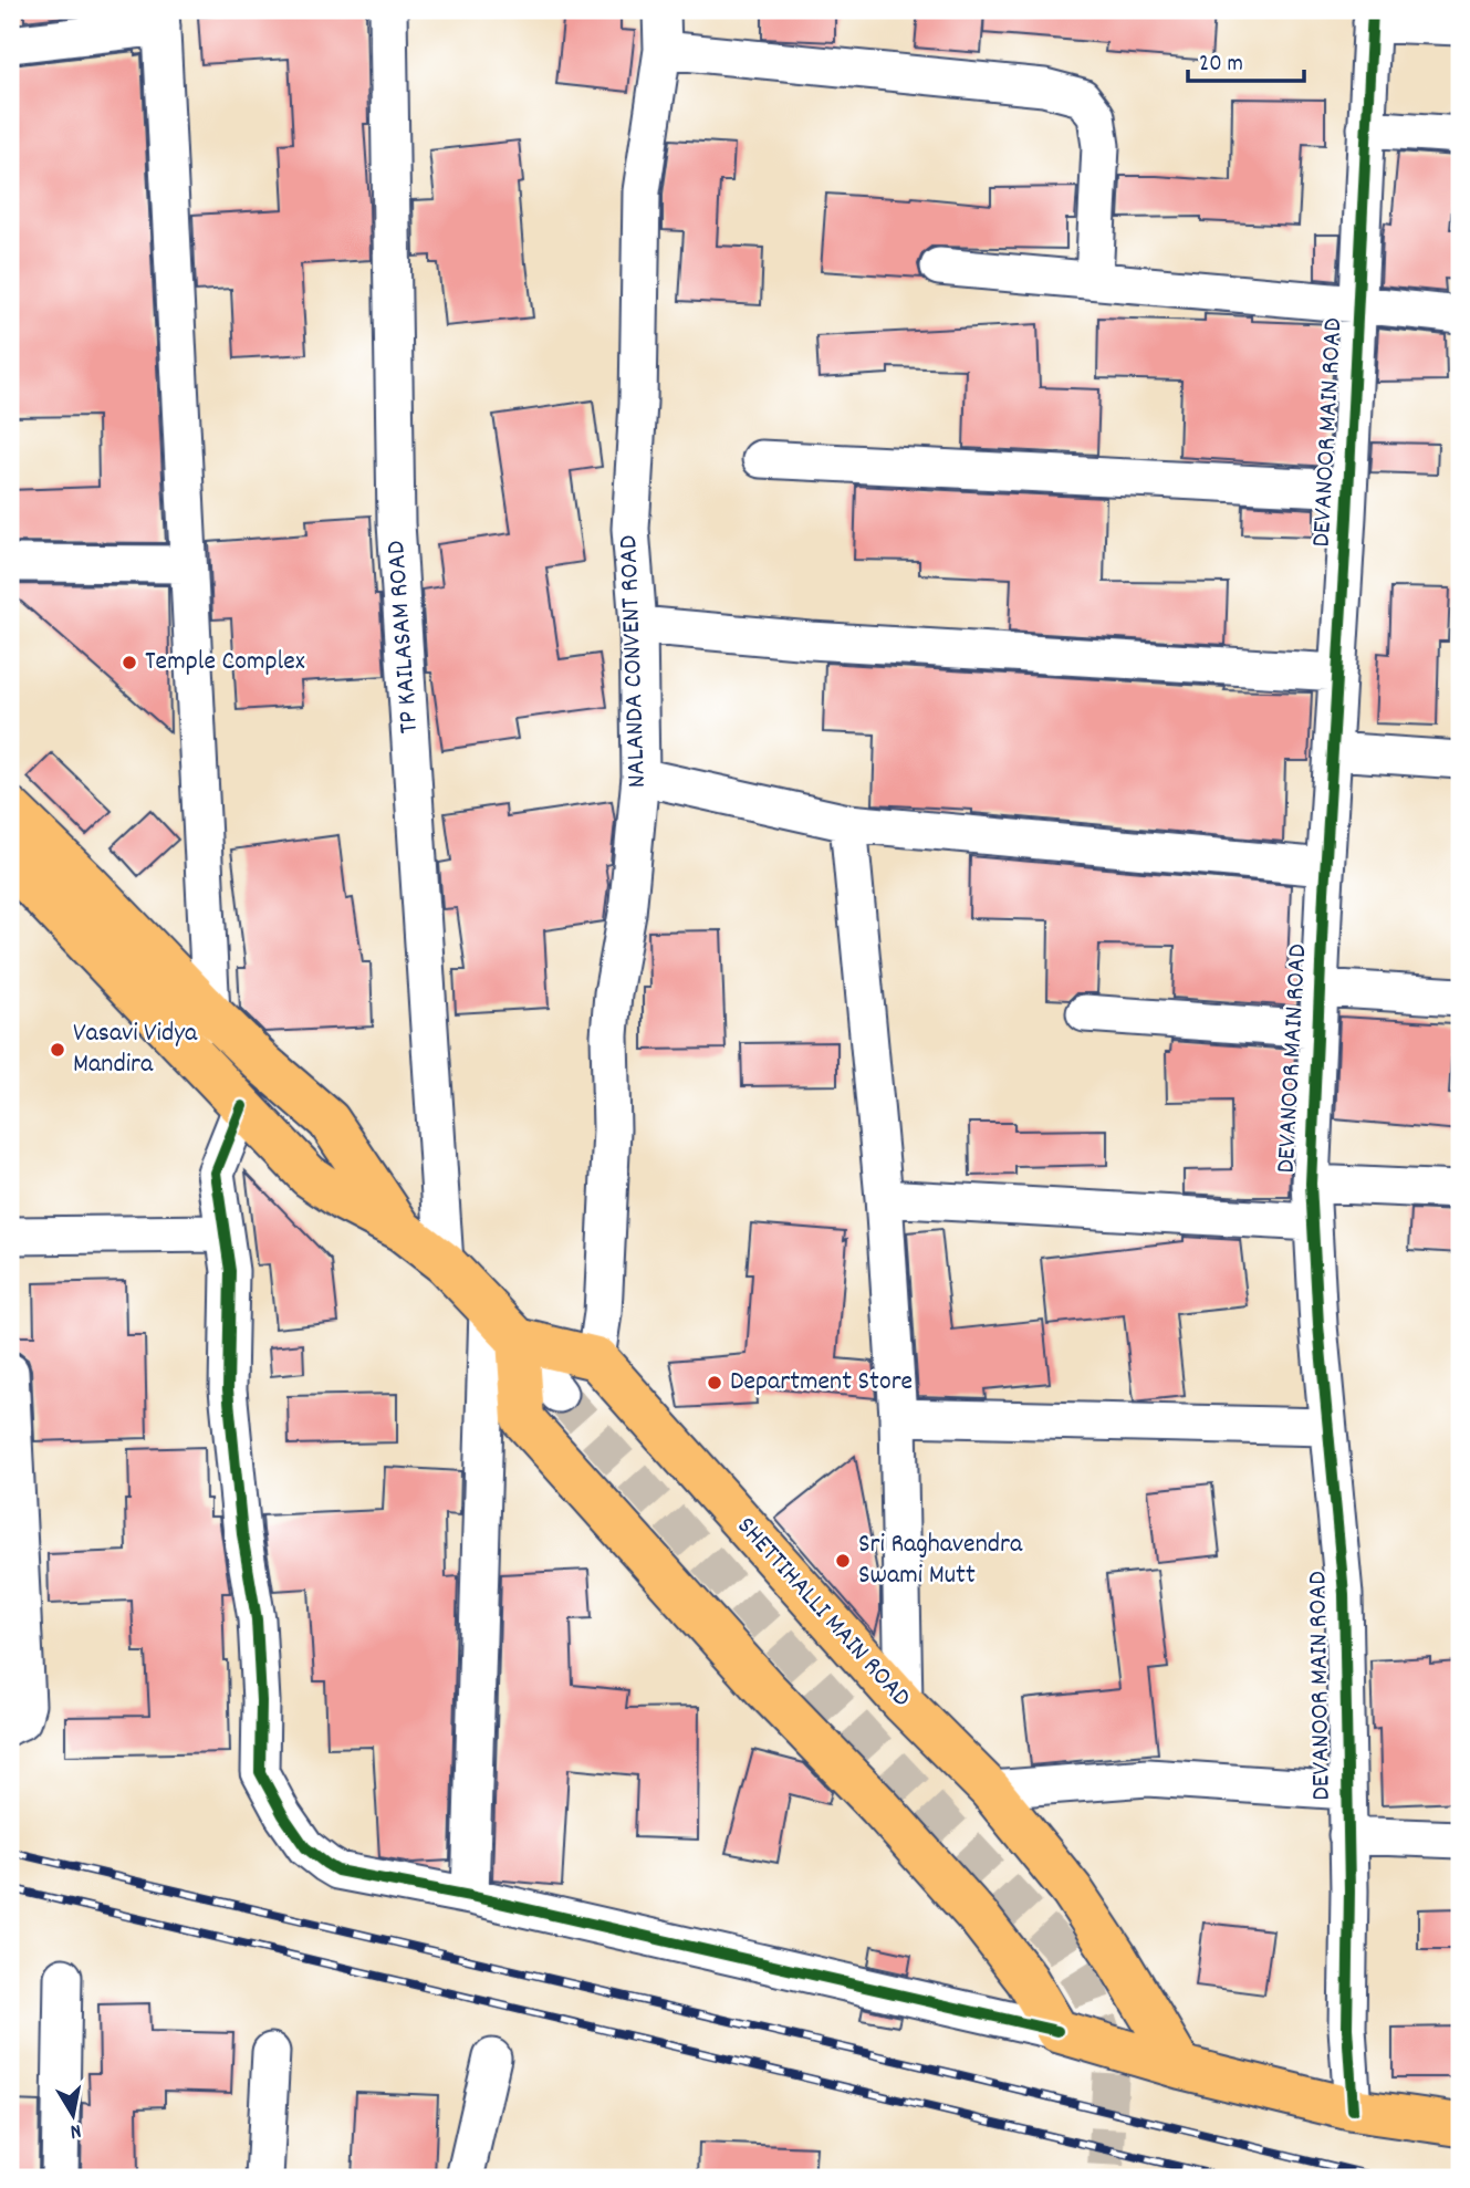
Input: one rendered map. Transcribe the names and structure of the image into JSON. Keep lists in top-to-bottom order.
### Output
{
  "streets": {
    "main road": ["SHETTIHALLI MAIN ROAD"],
    "street": ["DEVANOOR MAIN ROAD", "TP KAILASAM ROAD", "NALANDA CONVENT ROAD"]
  },
  "crossings": [
    ["NALANDA CONVENT ROAD", "SHETTIHALLI MAIN ROAD"]
  ],
  "places": [
    "Temple Complex",
    "Vasavi Vidya Mandira",
    "Department Store",
    "Sri Raghavendra Swami Mutt"
  ],
  "scale_bar": "20 m",
  "north": "bottom"
}
